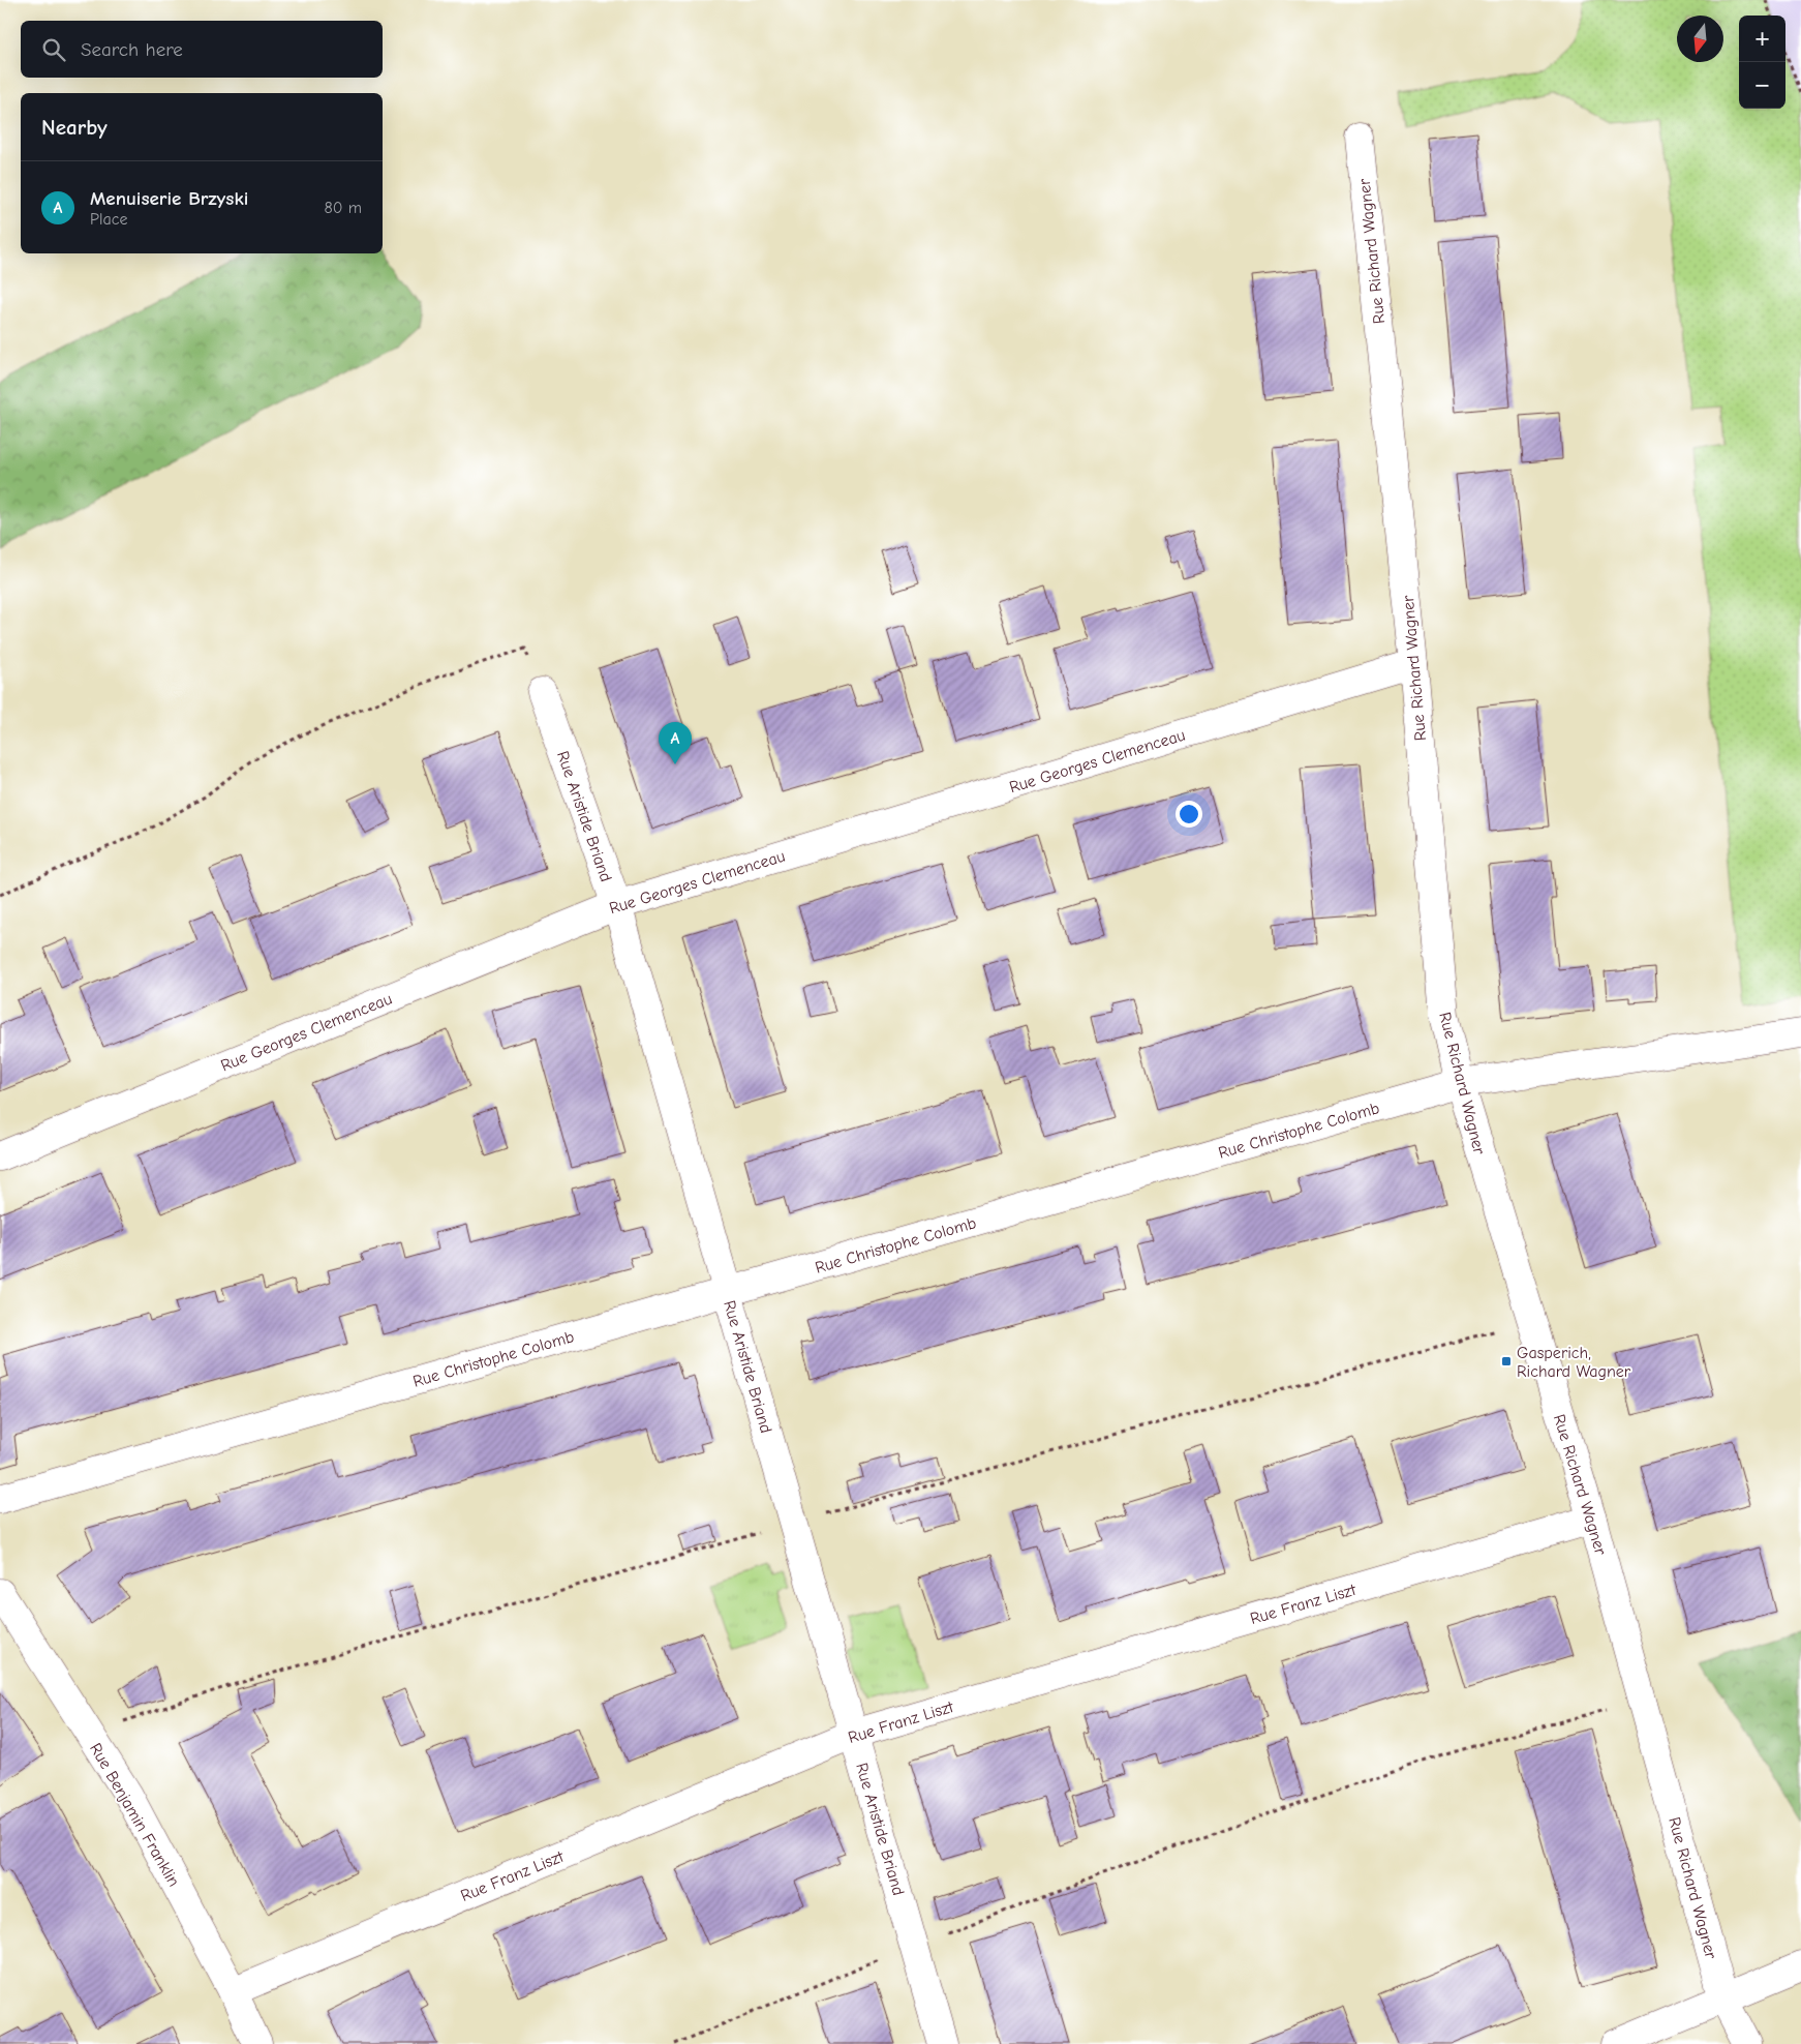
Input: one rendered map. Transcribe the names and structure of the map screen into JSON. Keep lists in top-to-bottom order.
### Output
{
  "streets": {
    "street": [
      "Rue Richard Wagner",
      "Rue Georges Clemenceau",
      "Rue Aristide Briand",
      "Rue Christophe Colomb",
      "Rue Franz Liszt",
      "Rue Benjamin Franklin"
    ]
  },
  "crossings": [
    ["Rue Richard Wagner", "Rue Georges Clemenceau"],
    ["Rue Richard Wagner", "Rue Christophe Colomb"],
    ["Rue Richard Wagner", "Rue Franz Liszt"],
    ["Rue Georges Clemenceau", "Rue Aristide Briand"],
    ["Rue Aristide Briand", "Rue Christophe Colomb"],
    ["Rue Aristide Briand", "Rue Franz Liszt"],
    ["Rue Franz Liszt", "Rue Benjamin Franklin"]
  ],
  "places": {
    "transit": ["Gasperich, Richard Wagner"]
  },
  "north": "bottom",
  "page": {
    "map_buttons": ["+", "−"],
    "search": "Search here",
    "heading": "Nearby",
    "list": [
      {
        "mark": "A",
        "name": "Menuiserie Brzyski",
        "note": "Place",
        "value": "80 m"
      }
    ],
    "pins": "A"
  }
}
